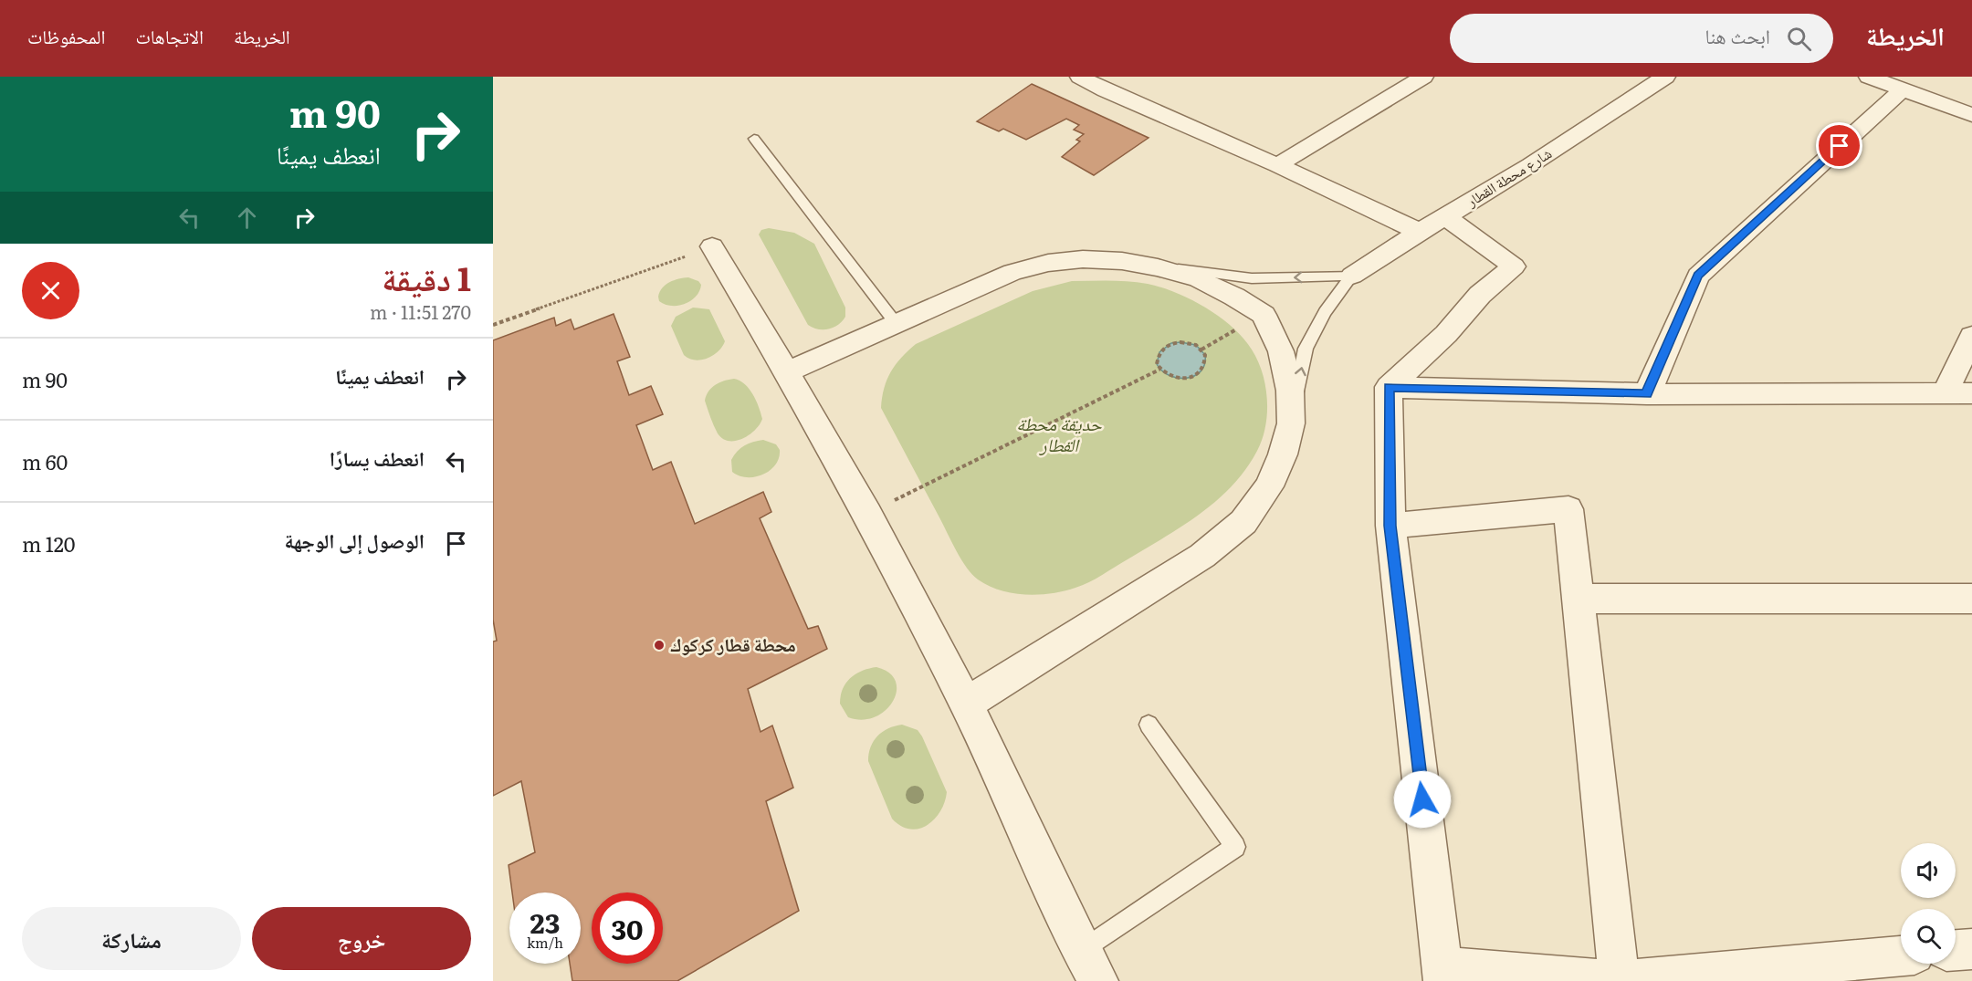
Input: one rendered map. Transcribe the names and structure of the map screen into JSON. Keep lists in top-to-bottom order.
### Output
{
  "streets": {
    "street": ["شارع محطة القطار"]
  },
  "parks": ["حديقة محطة القطار"],
  "places": ["محطة قطار كركوك"],
  "page": {
    "header": "الخريطة",
    "search": "ابحث هنا",
    "nav": ["الخريطة", "الاتجاهات", "المحفوظات"],
    "turn": ["90 m", "انعطف يمينًا"],
    "heading": ["1 دقيقة", "270 m · 11:51"],
    "list": [
      {
        "name": "انعطف يمينًا",
        "value": "90 m"
      },
      {
        "name": "انعطف يسارًا",
        "value": "60 m"
      },
      {
        "name": "الوصول إلى الوجهة",
        "value": "120 m"
      }
    ],
    "speed": "23 km/h",
    "limit": "30",
    "buttons": ["خروج", "مشاركة"]
  }
}
